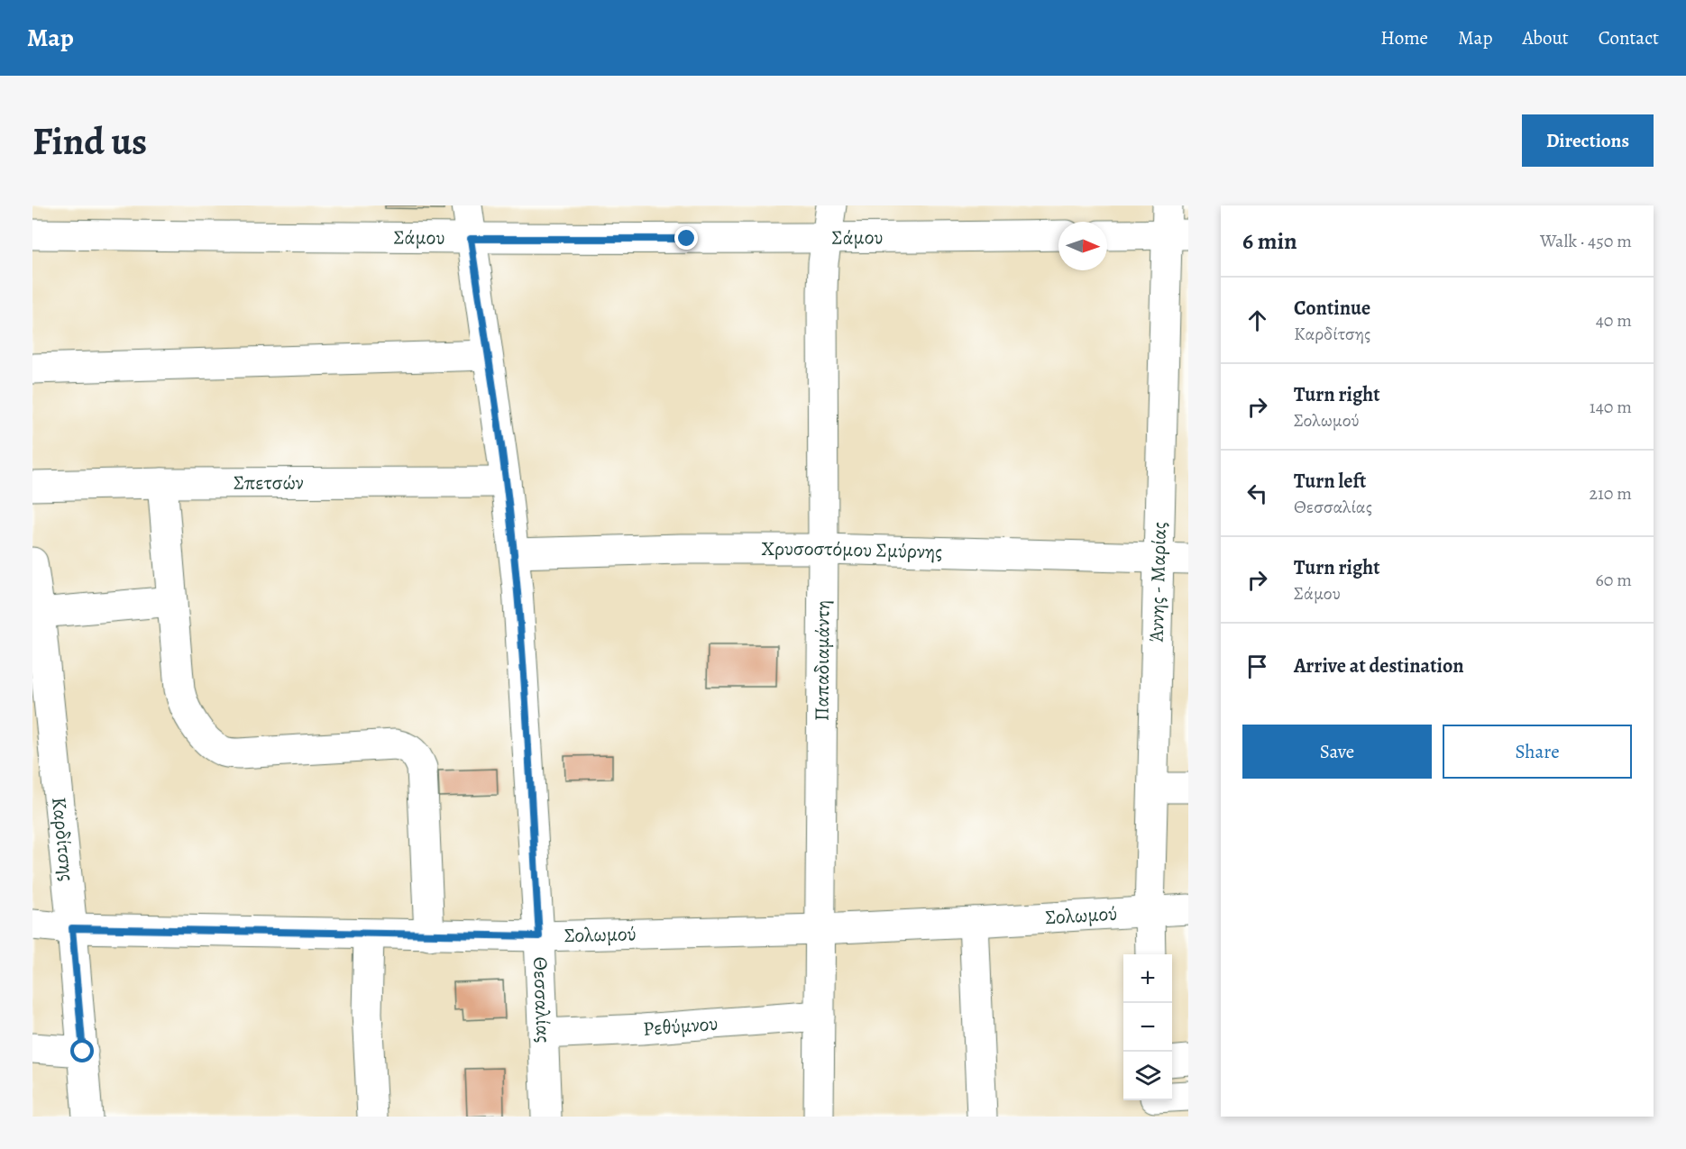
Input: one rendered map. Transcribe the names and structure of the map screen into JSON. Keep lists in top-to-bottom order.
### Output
{
  "streets": {
    "street": [
      "Σάμου",
      "Σπετσών",
      "Χρυσοστόμου Σμύρνης",
      "Άννης - Μαρίας",
      "Παπαδιαμάντη",
      "Καρδίτσης",
      "Σολωμού",
      "Θεσσαλίας",
      "Ρεθύμνου"
    ]
  },
  "crossings": [
    ["Σάμου", "Παπαδιαμάντη"],
    ["Σάμου", "Θεσσαλίας"],
    ["Σπετσών", "Θεσσαλίας"],
    ["Χρυσοστόμου Σμύρνης", "Άννης - Μαρίας"],
    ["Χρυσοστόμου Σμύρνης", "Παπαδιαμάντη"],
    ["Χρυσοστόμου Σμύρνης", "Θεσσαλίας"],
    ["Άννης - Μαρίας", "Σολωμού"],
    ["Παπαδιαμάντη", "Σολωμού"],
    ["Παπαδιαμάντη", "Ρεθύμνου"],
    ["Καρδίτσης", "Σολωμού"],
    ["Σολωμού", "Θεσσαλίας"],
    ["Θεσσαλίας", "Ρεθύμνου"]
  ],
  "north": "right",
  "page": {
    "header": "Map",
    "nav": [
      "Home",
      "Map",
      "About",
      "Contact"
    ],
    "buttons": [
      "Directions",
      ["Save", "Share"]
    ],
    "title": "Find us",
    "heading": ["6 min", "Walk · 450 m"],
    "list": [
      ["Continue", "Καρδίτσης", "40 m"],
      ["Turn right", "Σολωμού", "140 m"],
      ["Turn left", "Θεσσαλίας", "210 m"],
      ["Turn right", "Σάμου", "60 m"],
      "Arrive at destination"
    ],
    "map_buttons": ["+", "−"]
  }
}
